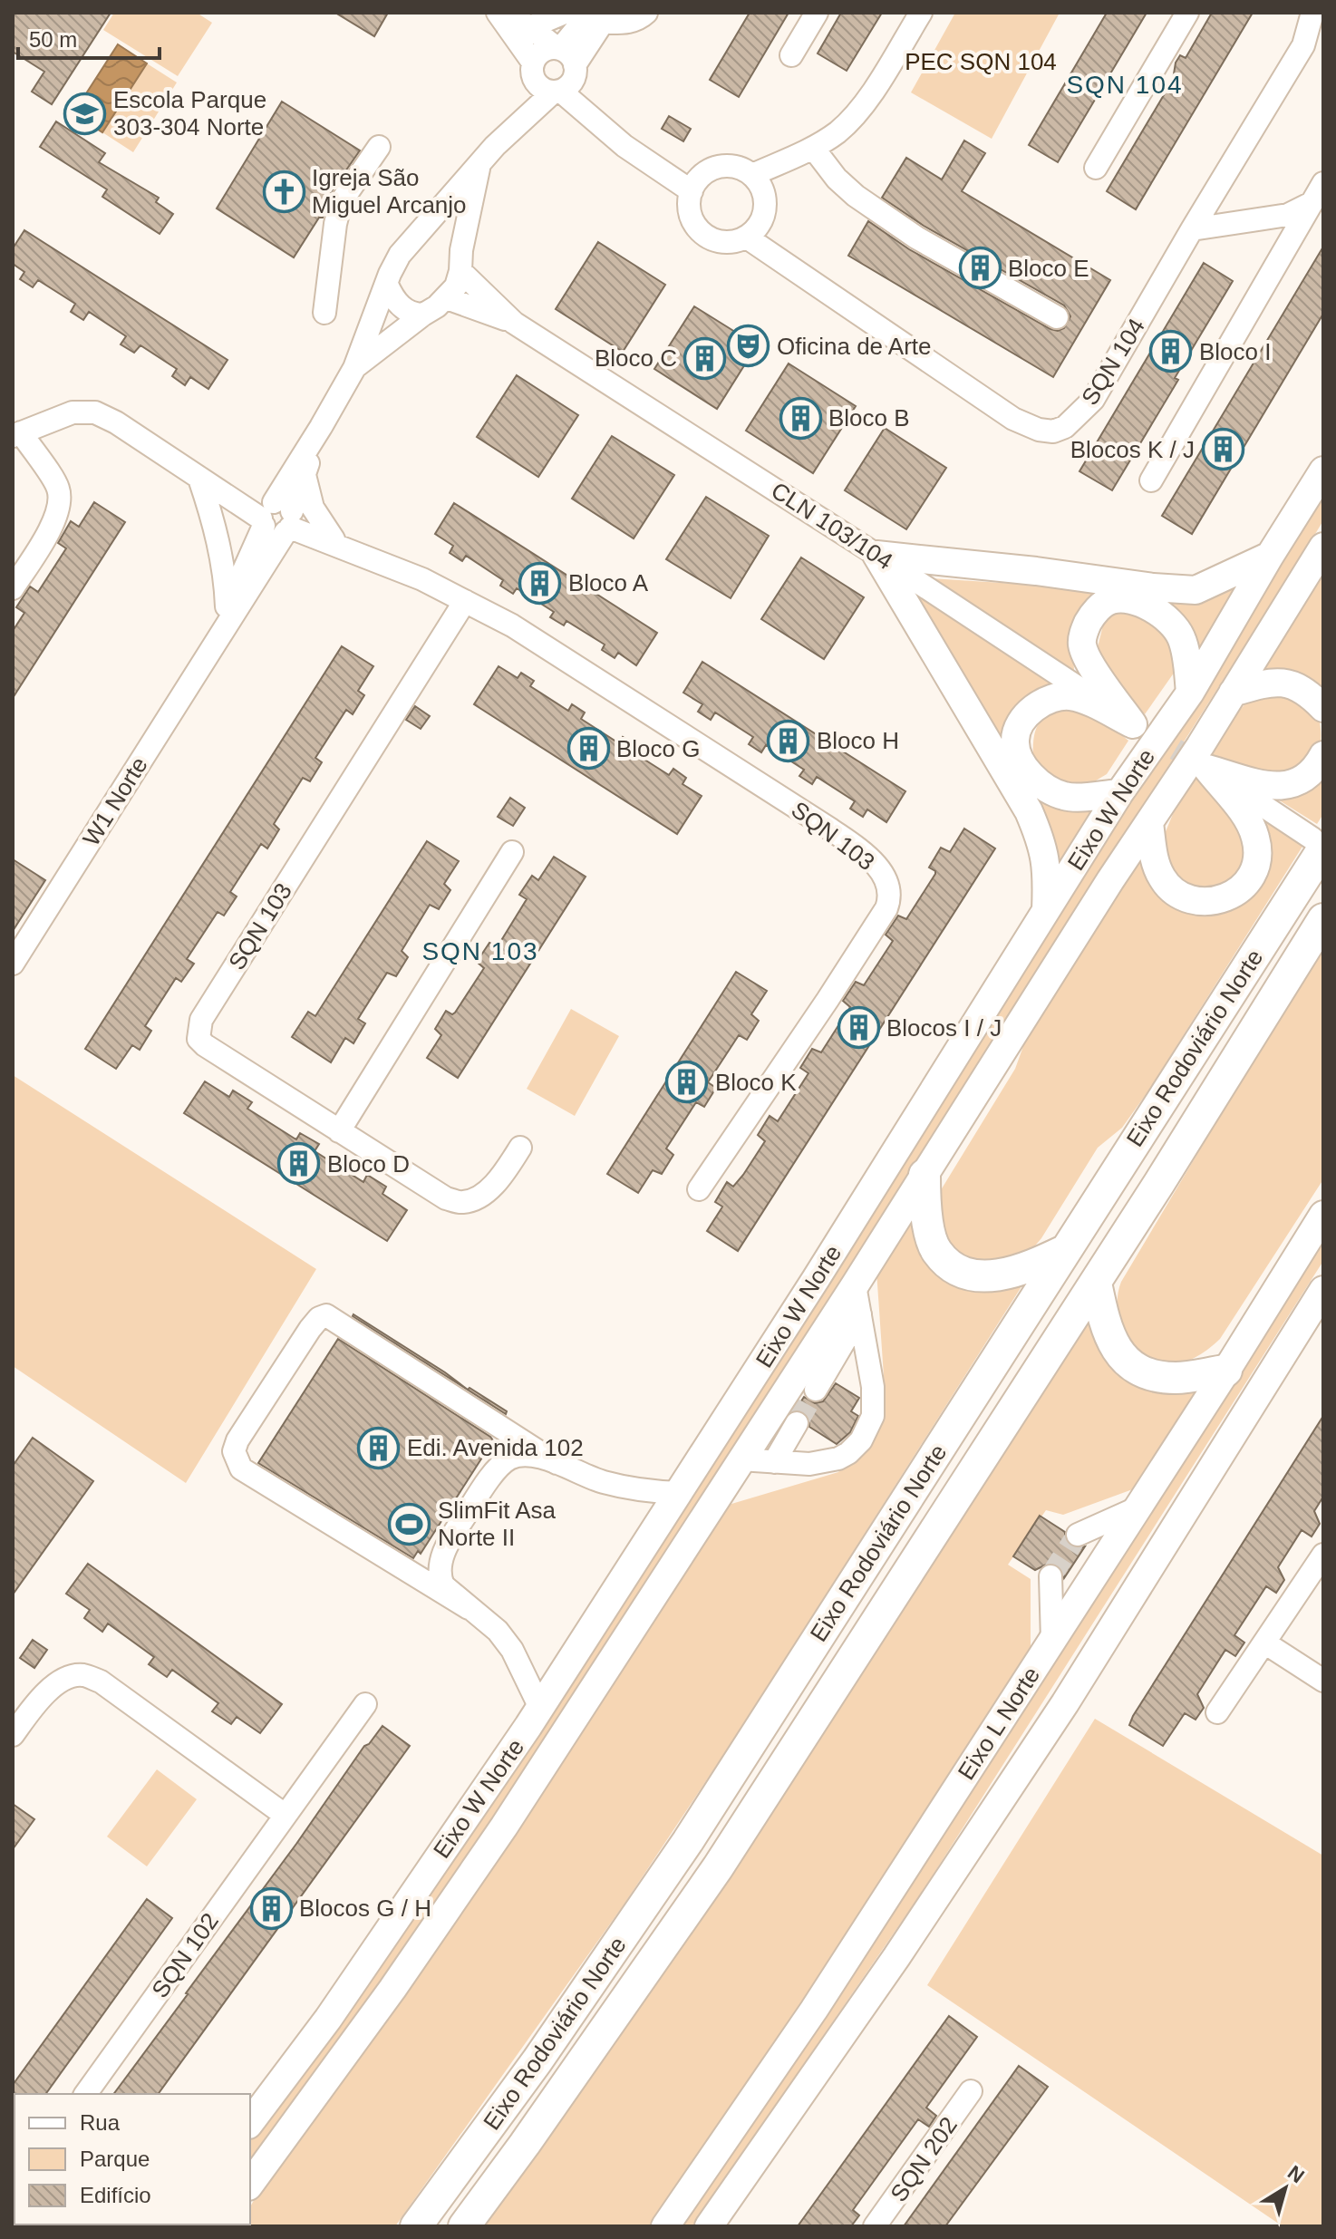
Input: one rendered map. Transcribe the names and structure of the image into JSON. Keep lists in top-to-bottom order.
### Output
{
  "streets": {
    "highway": ["Eixo Rodoviário Norte"],
    "main road": ["Eixo W Norte", "Eixo L Norte"],
    "street": [
      "SQN 104",
      "CLN 103/104",
      "W1 Norte",
      "SQN 103",
      "SQN 102",
      "SQN 202"
    ]
  },
  "crossings": [
    ["CLN 103/104", "W1 Norte"],
    ["W1 Norte", "SQN 103"]
  ],
  "districts": ["SQN 104", "SQN 103"],
  "parks": ["PEC SQN 104"],
  "places": {
    "school or university": ["Escola Parque 303-304 Norte"],
    "church": ["Igreja São Miguel Arcanjo"],
    "building": [
      "Bloco E",
      "Bloco I",
      "Bloco C",
      "Bloco B",
      "Blocos K / J",
      "Bloco A",
      "Bloco H",
      "Bloco G",
      "Blocos I / J",
      "Bloco K",
      "Bloco D",
      "Edi. Avenida 102",
      "Blocos G / H"
    ],
    "theatre": ["Oficina de Arte"],
    "sports": ["SlimFit Asa Norte II"]
  },
  "legend": ["Rua", "Parque", "Edifício"],
  "scale_bar": "50 m",
  "north": "top right"
}
